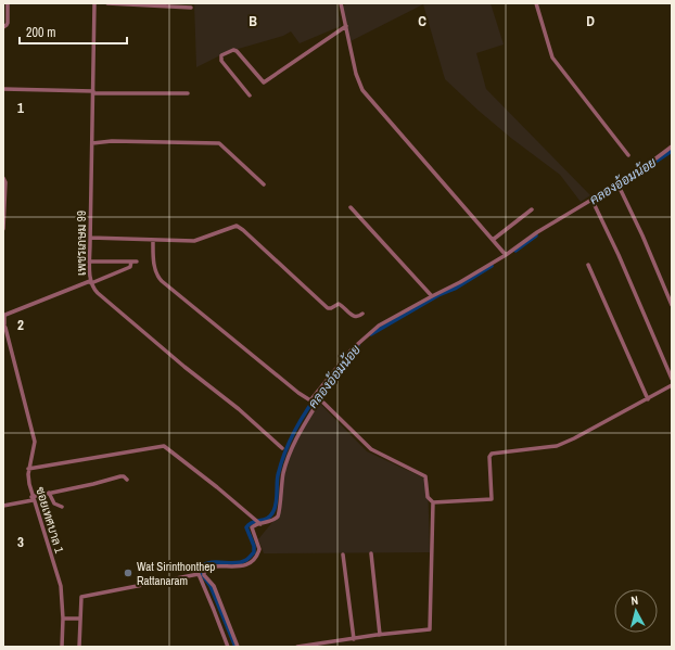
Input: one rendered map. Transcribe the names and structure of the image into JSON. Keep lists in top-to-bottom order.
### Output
{
  "streets": {
    "street": ["เพชรเกษม 99", "ซอยเทศบาล 1"]
  },
  "water": ["คลองอ้อมน้อย"],
  "places": ["Wat Sirinthonthep Rattanaram"],
  "scale_bar": "200 m",
  "north": "top",
  "grid": {
    "columns": ["B", "C", "D"],
    "rows": ["1", "2", "3"]
  }
}
